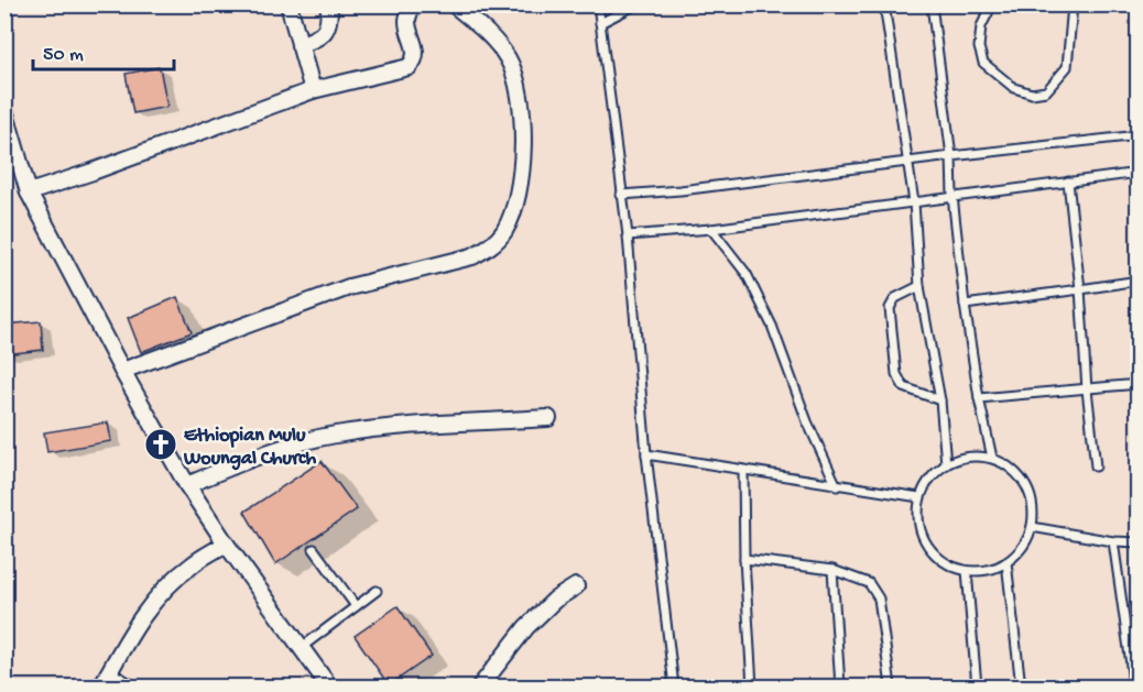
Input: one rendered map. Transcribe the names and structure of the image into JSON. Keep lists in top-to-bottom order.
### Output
{
  "places": {
    "church": ["Ethiopian Mulu Woungal Church"]
  },
  "scale_bar": "50 m"
}
